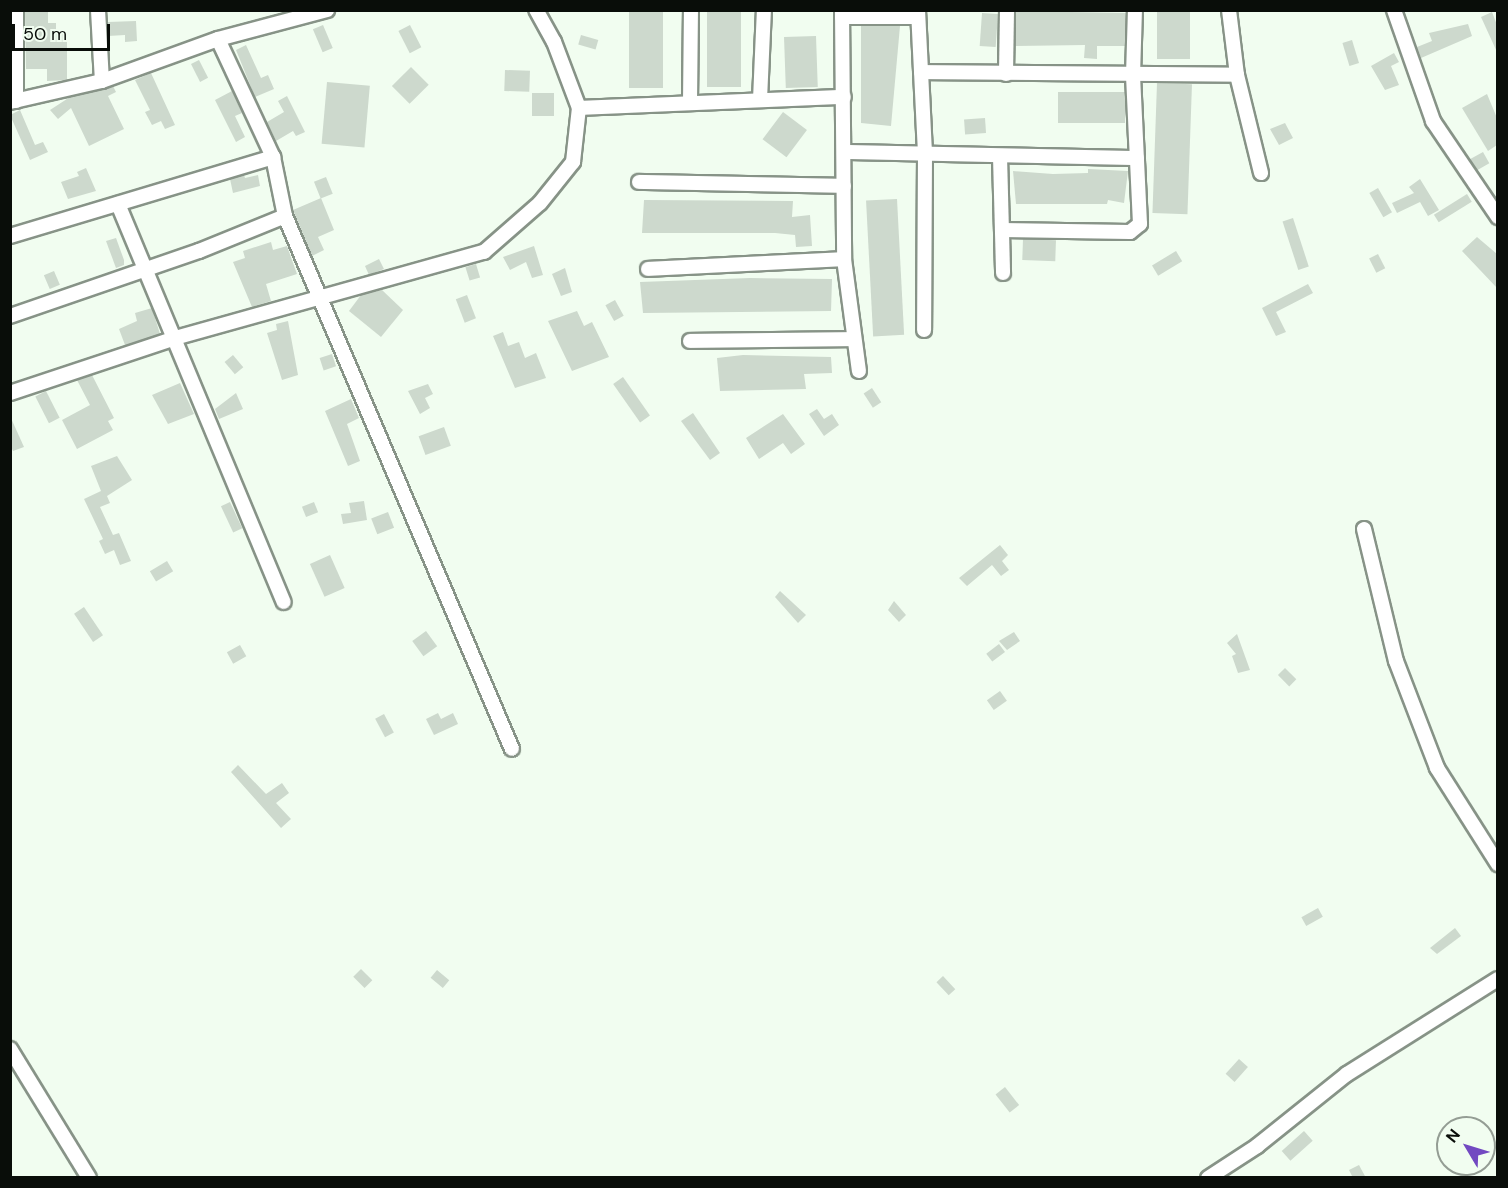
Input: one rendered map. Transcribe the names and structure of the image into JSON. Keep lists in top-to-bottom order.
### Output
{
  "scale_bar": "50 m",
  "north": "top left"
}
